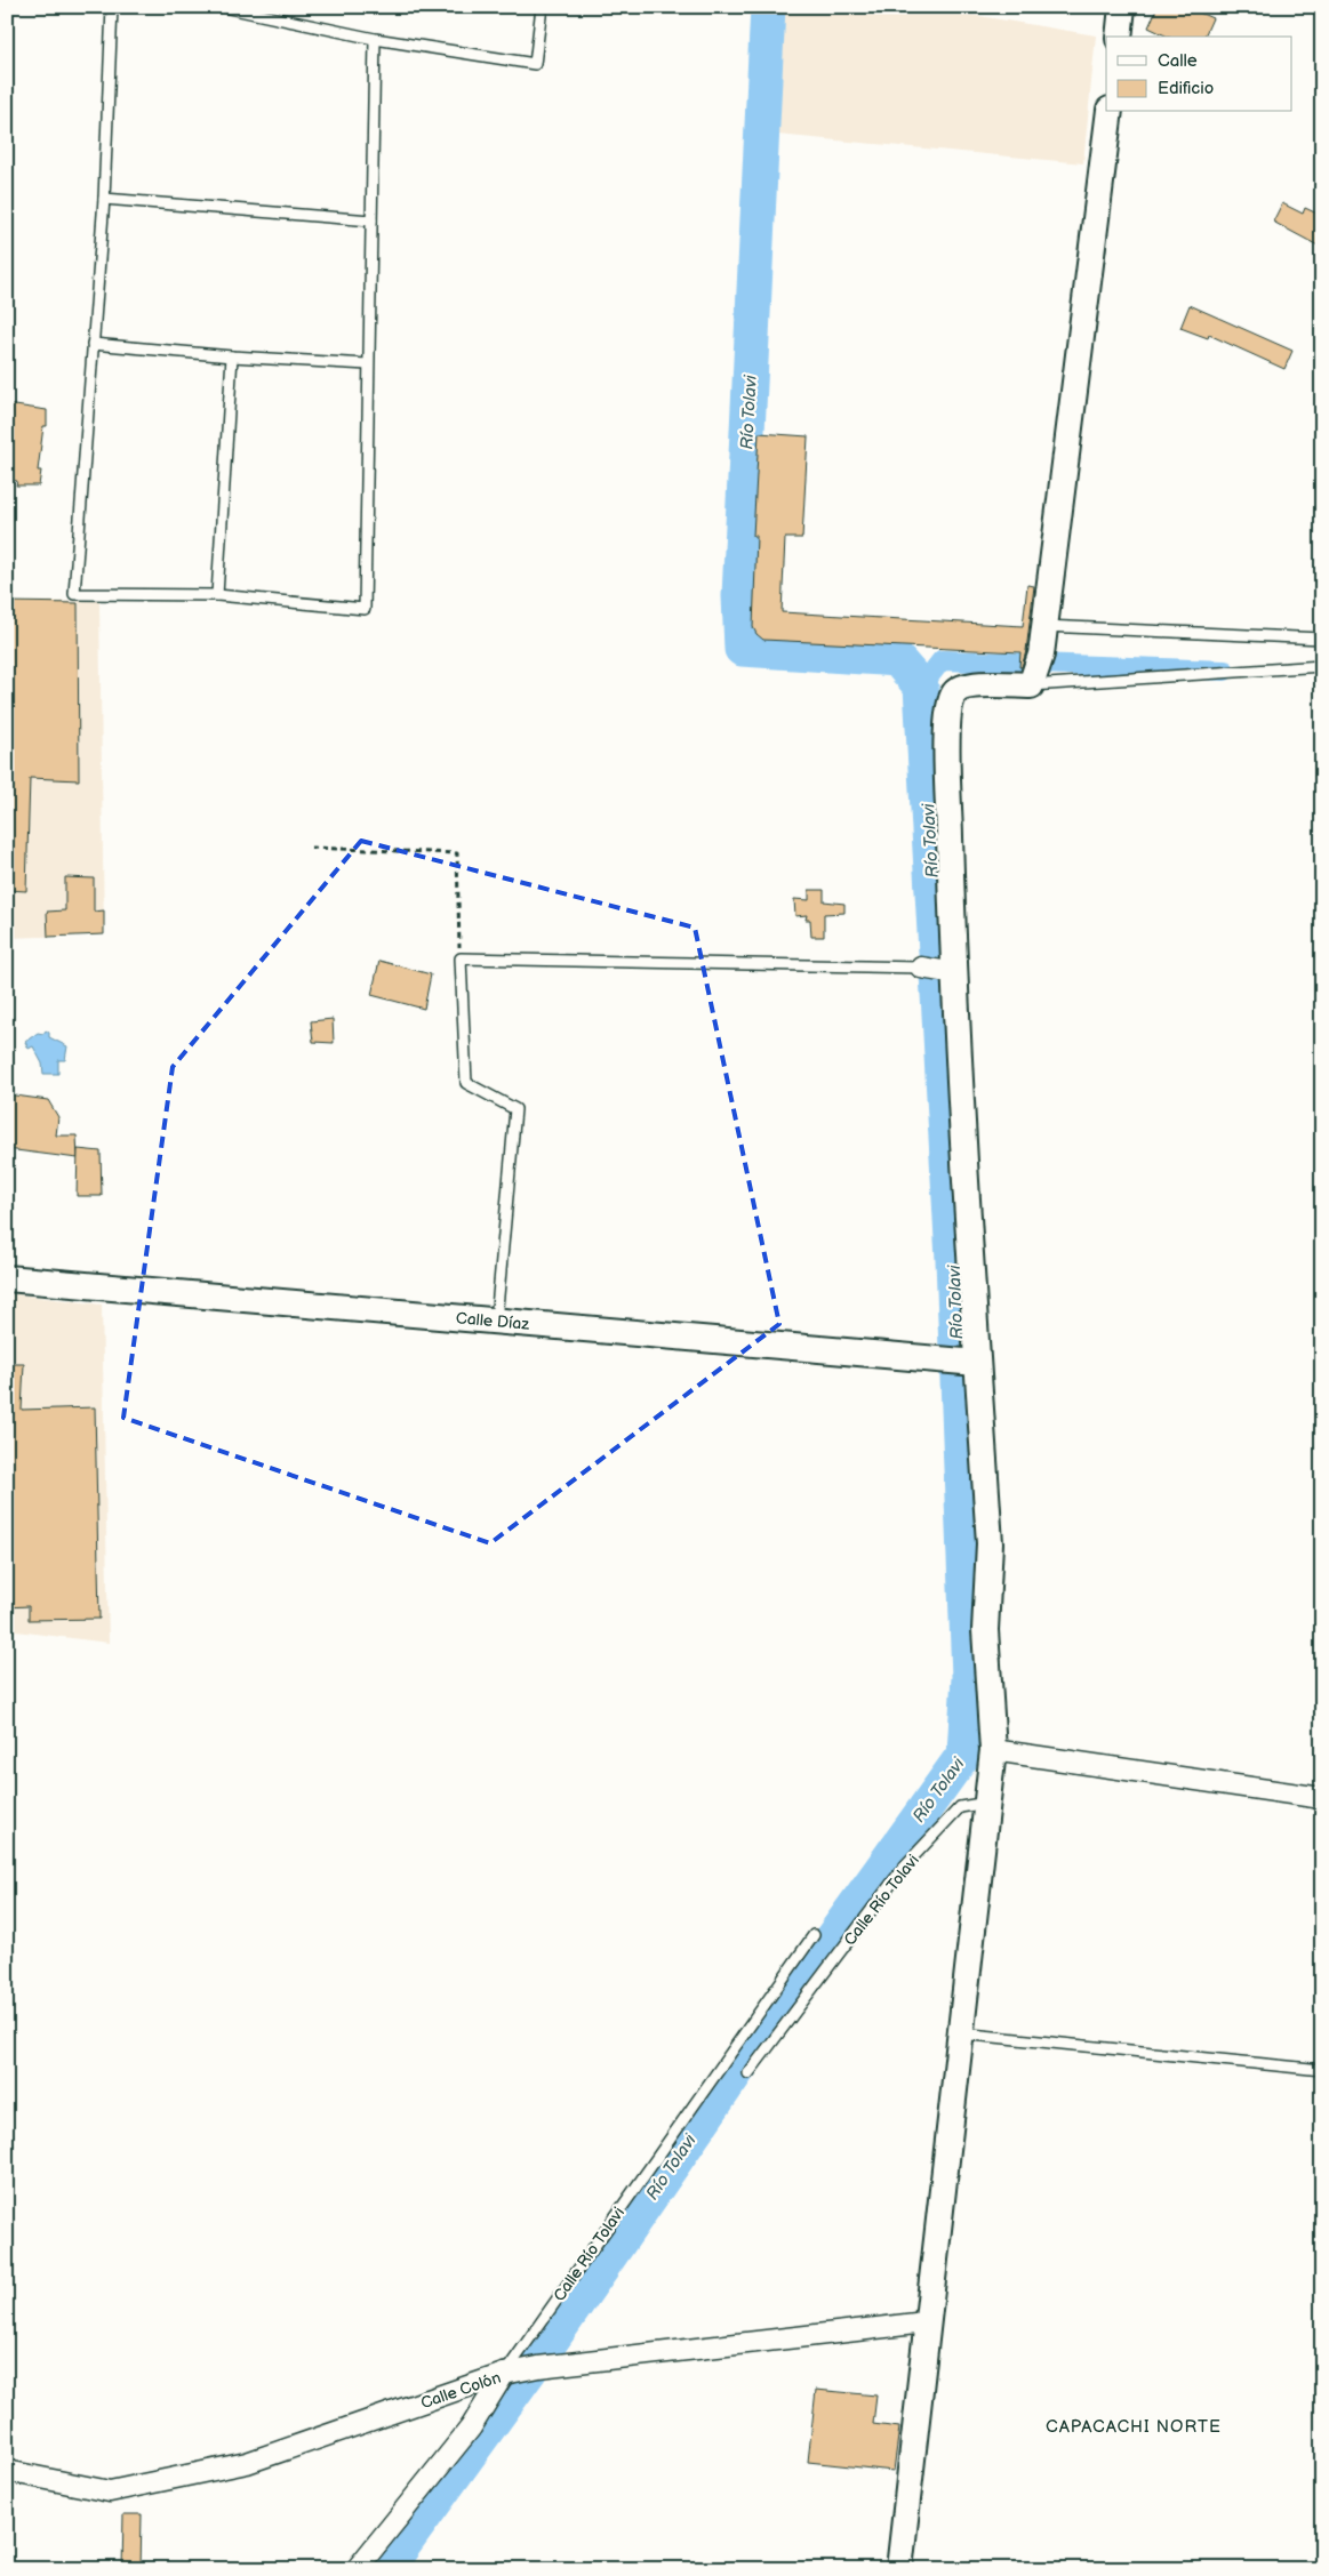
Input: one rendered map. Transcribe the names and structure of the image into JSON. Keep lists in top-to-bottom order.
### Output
{
  "streets": {
    "street": ["Calle Díaz", "Calle Río Tolavi", "Calle Colón"]
  },
  "crossings": [
    ["Calle Río Tolavi", "Calle Colón"]
  ],
  "districts": ["CAPACACHI NORTE"],
  "water": ["Río Tolavi"],
  "legend": ["Calle", "Edificio"]
}
